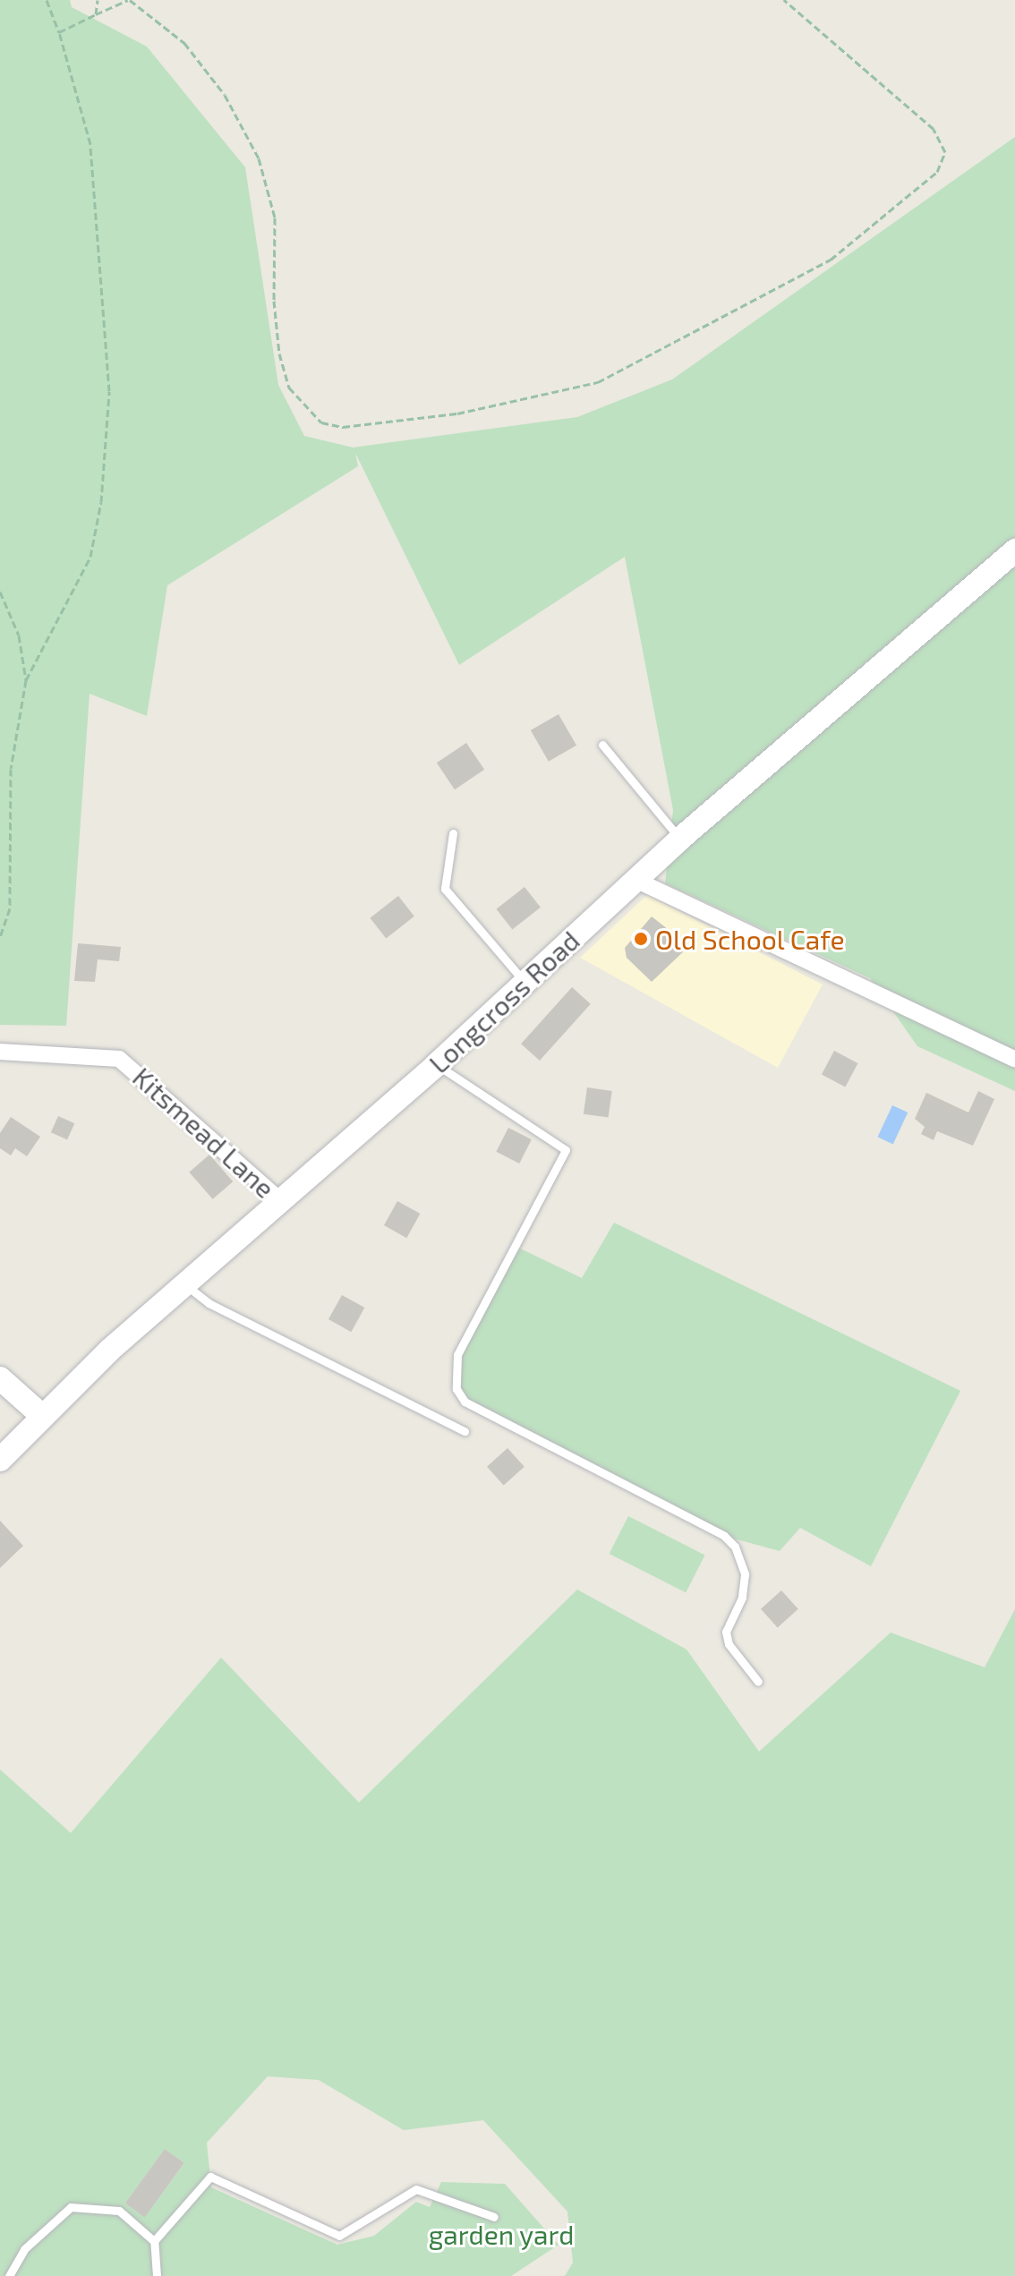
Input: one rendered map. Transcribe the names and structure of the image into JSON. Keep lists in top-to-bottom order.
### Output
{
  "streets": {
    "main road": ["Longcross Road"],
    "street": ["Kitsmead Lane"]
  },
  "crossings": [
    ["Longcross Road", "Kitsmead Lane"]
  ],
  "parks": ["garden yard"],
  "places": ["Old School Cafe"]
}
